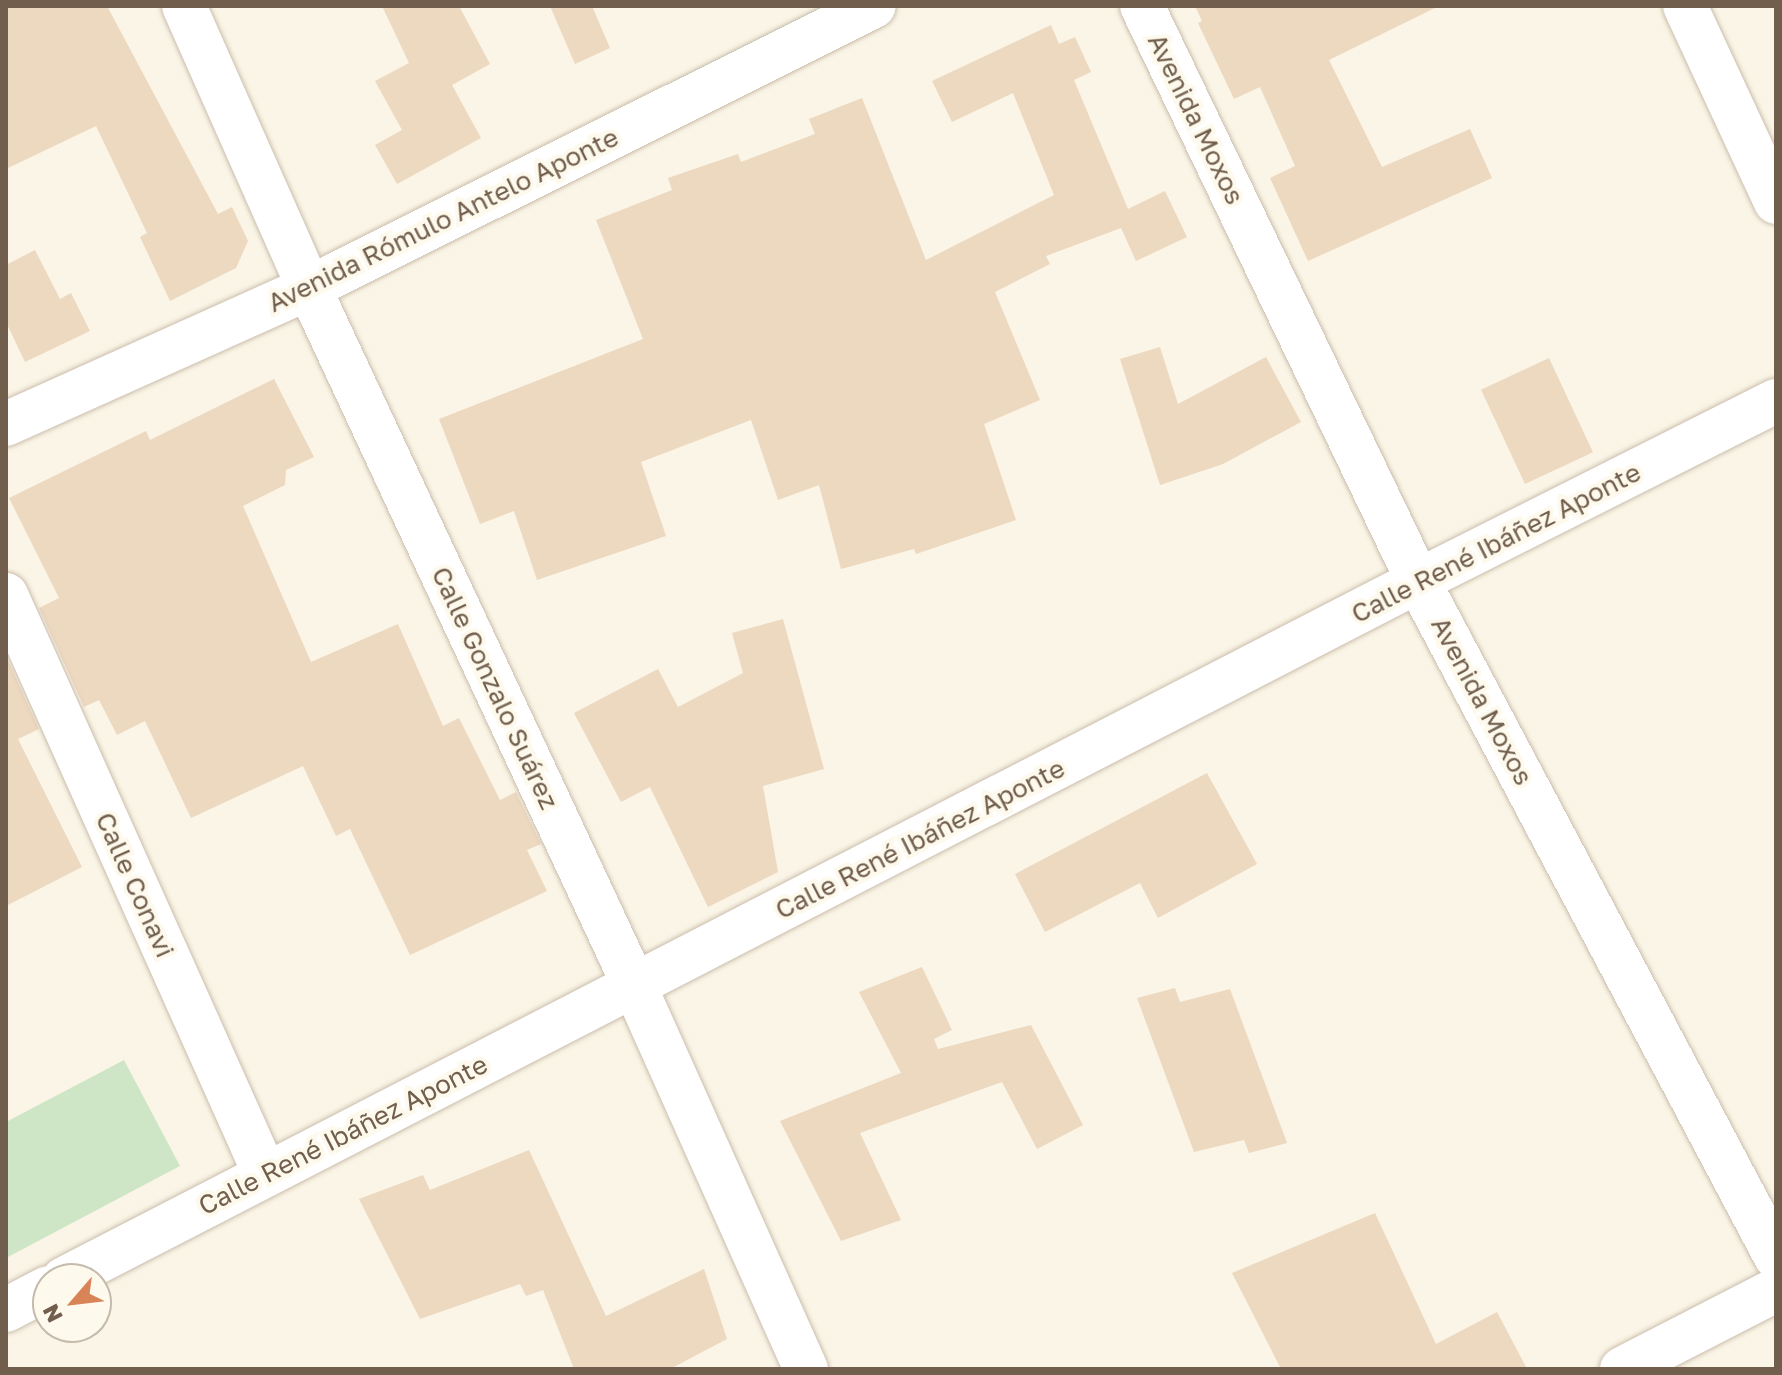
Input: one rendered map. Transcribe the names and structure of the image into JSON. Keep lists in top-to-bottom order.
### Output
{
  "streets": {
    "street": [
      "Avenida Moxos",
      "Avenida Rómulo Antelo Aponte",
      "Calle René Ibáñez Aponte",
      "Calle Gonzalo Suárez",
      "Calle Conavi"
    ]
  },
  "crossings": [
    ["Avenida Moxos", "Calle René Ibáñez Aponte"],
    ["Avenida Rómulo Antelo Aponte", "Calle Gonzalo Suárez"],
    ["Calle René Ibáñez Aponte", "Calle Gonzalo Suárez"],
    ["Calle René Ibáñez Aponte", "Calle Conavi"]
  ],
  "north": "bottom left"
}
